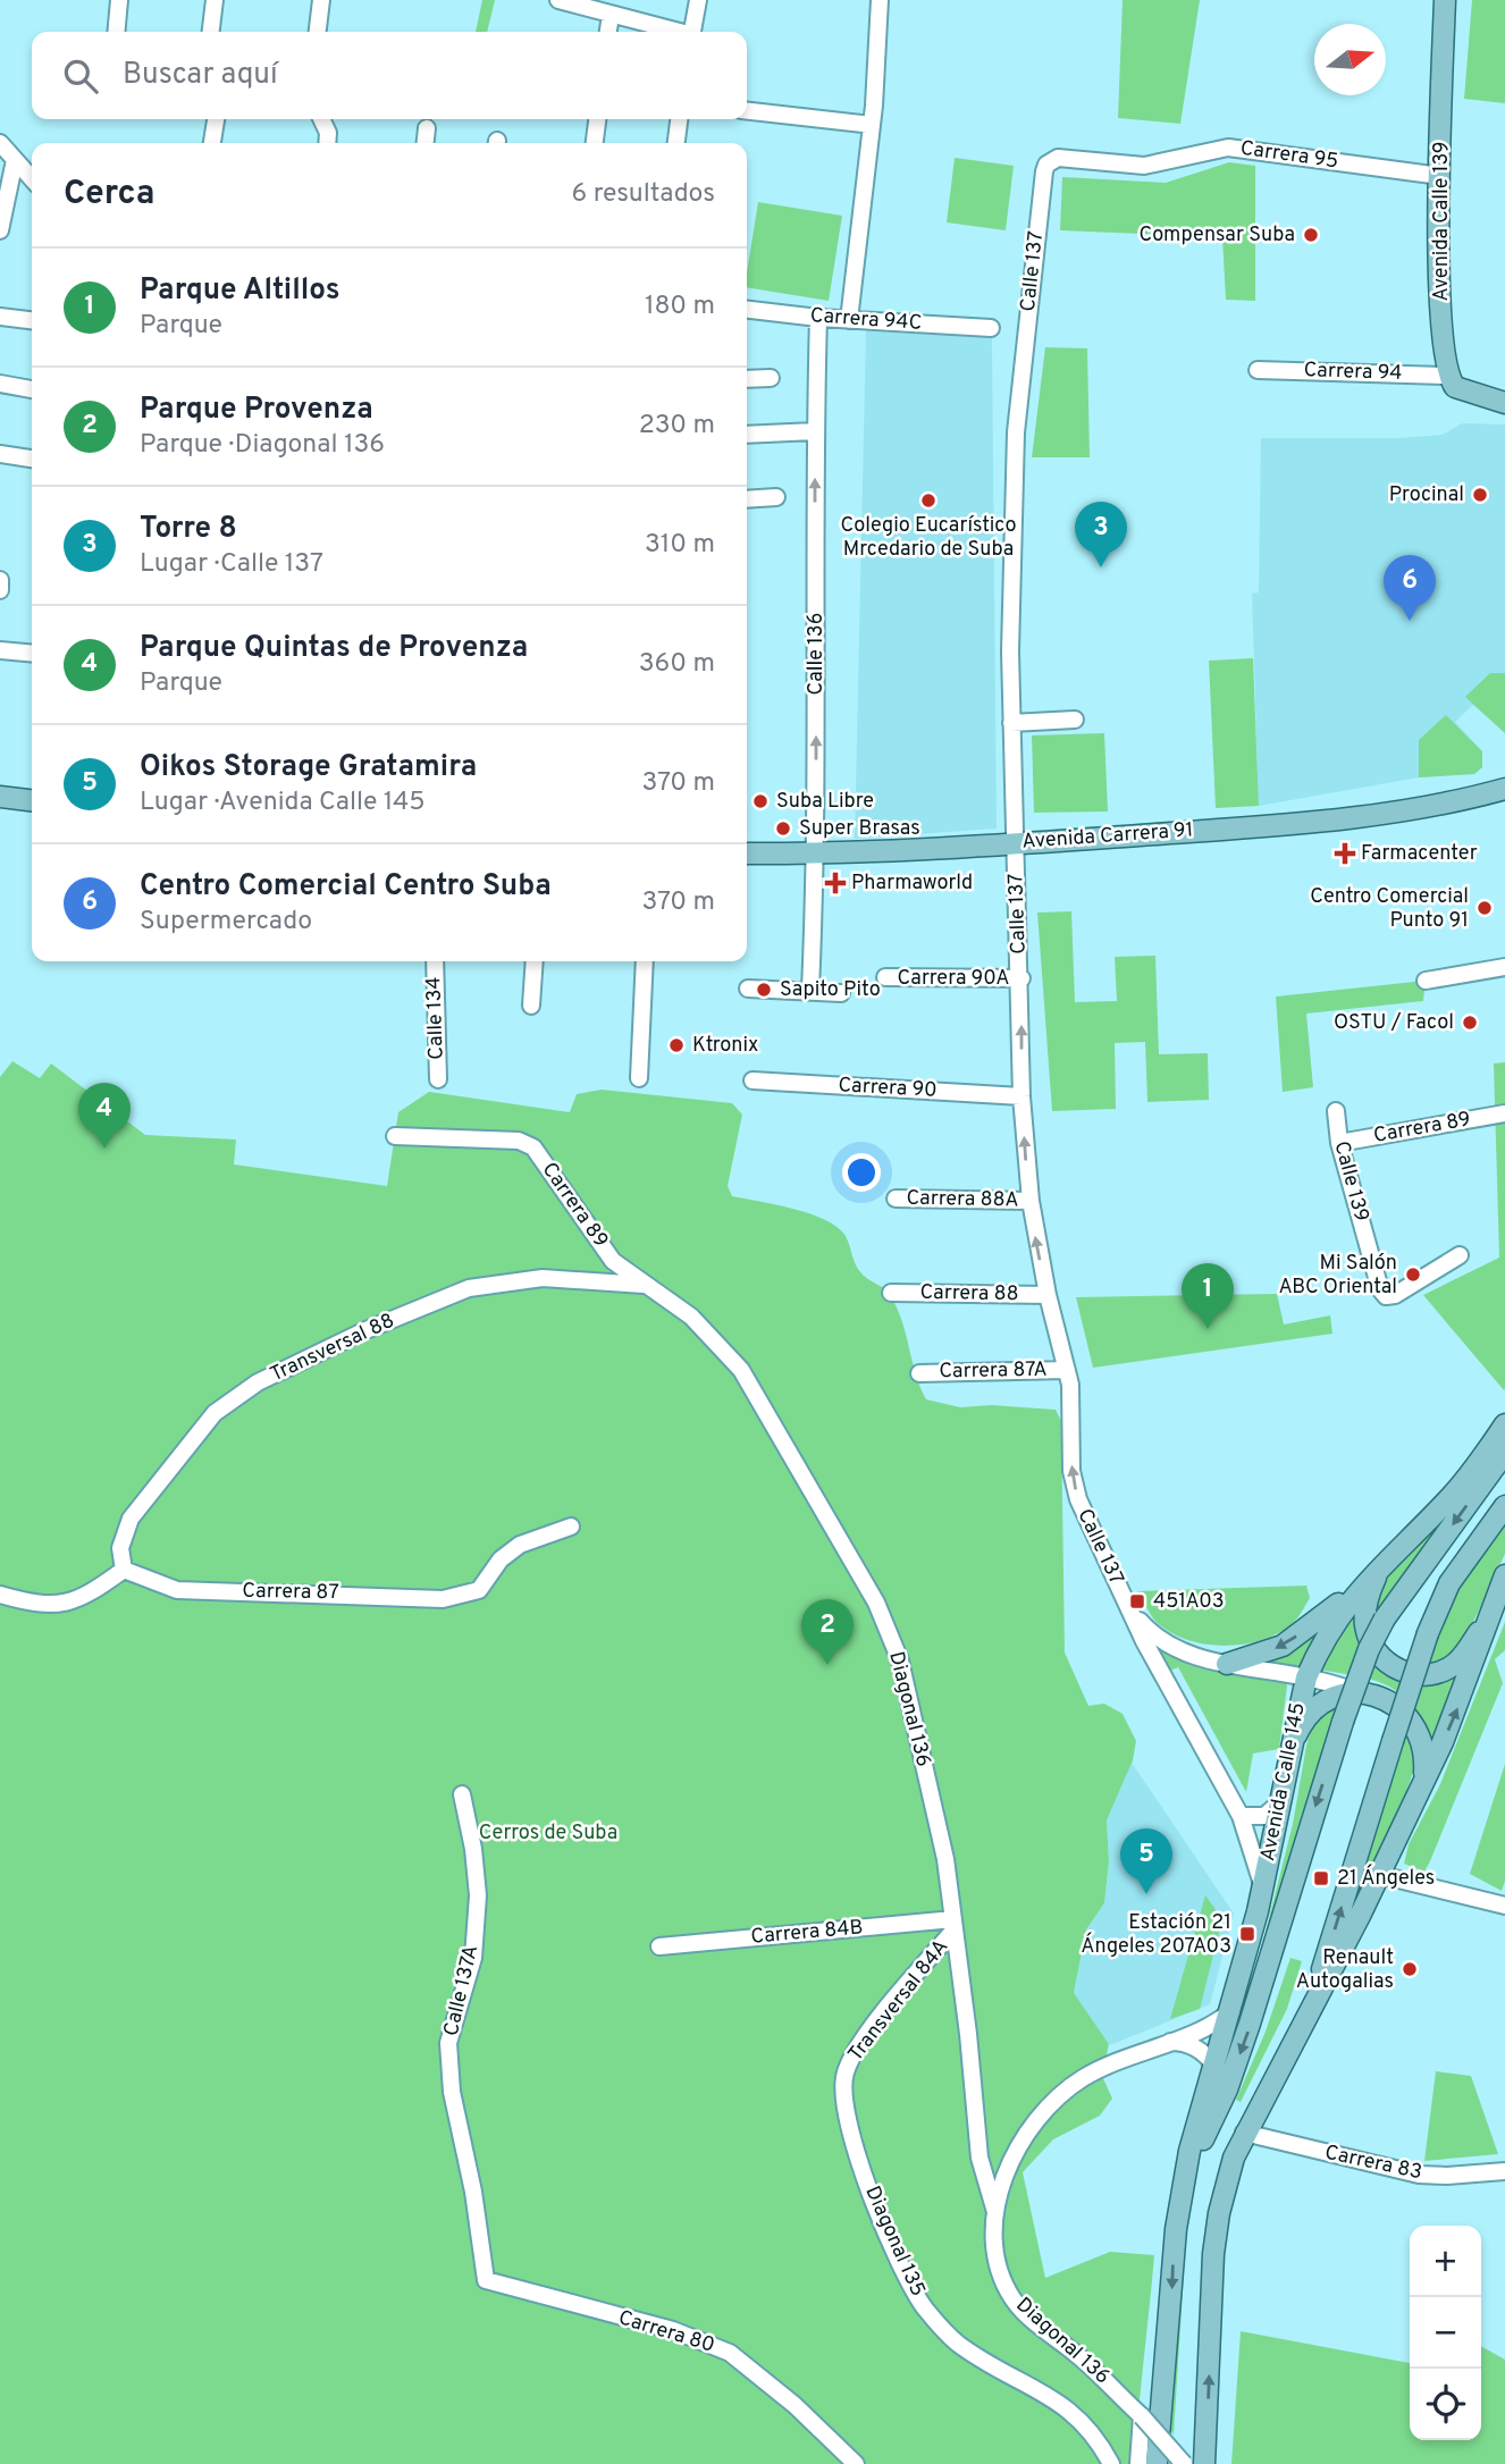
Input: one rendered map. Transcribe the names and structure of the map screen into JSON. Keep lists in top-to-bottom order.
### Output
{
  "streets": {
    "main road": ["Avenida Calle 139", "Avenida Carrera 91", "Avenida Calle 145"],
    "street": [
      "Carrera 95",
      "Calle 137",
      "Carrera 94C",
      "Carrera 94",
      "Calle 136",
      "Carrera 90A",
      "Calle 134",
      "Carrera 90",
      "Carrera 89",
      "Calle 139",
      "Carrera 88A",
      "Carrera 88",
      "Transversal 88",
      "Carrera 87A",
      "Carrera 87",
      "Diagonal 136",
      "Carrera 84B",
      "Calle 137A",
      "Transversal 84A",
      "Carrera 83",
      "Diagonal 135",
      "Carrera 80"
    ]
  },
  "crossings": [
    ["Carrera 95", "Avenida Calle 139"],
    ["Carrera 95", "Calle 137"],
    ["Avenida Calle 139", "Carrera 94"],
    ["Calle 137", "Avenida Carrera 91"],
    ["Calle 137", "Carrera 90A"],
    ["Calle 137", "Carrera 90"],
    ["Calle 137", "Carrera 88A"],
    ["Calle 137", "Carrera 88"],
    ["Calle 137", "Carrera 87A"],
    ["Calle 137", "Avenida Calle 145"],
    ["Carrera 94C", "Calle 136"],
    ["Calle 136", "Avenida Carrera 91"],
    ["Carrera 89", "Calle 139"],
    ["Carrera 89", "Transversal 88"],
    ["Carrera 89", "Diagonal 136"],
    ["Transversal 88", "Carrera 87"],
    ["Transversal 88", "Diagonal 136"],
    ["Diagonal 136", "Avenida Calle 145"],
    ["Diagonal 136", "Carrera 84B"],
    ["Diagonal 136", "Transversal 84A"],
    ["Carrera 84B", "Transversal 84A"],
    ["Calle 137A", "Carrera 80"],
    ["Transversal 84A", "Diagonal 135"]
  ],
  "one_way": ["Calle 136"],
  "parks": ["Cerros de Suba"],
  "places": {
    "other": [
      "Compensar Suba",
      "Procinal",
      "Colegio Eucarístico Mrcedario de Suba",
      "Suba Libre",
      "Super Brasas",
      "Centro Comercial Punto 91",
      "Sapito Pito",
      "OSTU / Facol",
      "Ktronix",
      "Mi Salón ABC Oriental",
      "Renault Autogalias"
    ],
    "health": ["Farmacenter", "Pharmaworld"],
    "transit": ["451A03", "21 Ángeles", "Estación 21 Ángeles 207A03"]
  },
  "north": "right",
  "page": {
    "search": "Buscar aquí",
    "heading": ["Cerca", "6 resultados"],
    "list": [
      {
        "mark": "1",
        "name": "Parque Altillos",
        "note": "Parque",
        "value": "180 m"
      },
      {
        "mark": "2",
        "name": "Parque Provenza",
        "note": "Parque · Diagonal 136",
        "value": "230 m"
      },
      {
        "mark": "3",
        "name": "Torre 8",
        "note": "Lugar · Calle 137",
        "value": "310 m"
      },
      {
        "mark": "4",
        "name": "Parque Quintas de Provenza",
        "note": "Parque",
        "value": "360 m"
      },
      {
        "mark": "5",
        "name": "Oikos Storage Gratamira",
        "note": "Lugar · Avenida Calle 145",
        "value": "370 m"
      },
      {
        "mark": "6",
        "name": "Centro Comercial Centro Suba",
        "note": "Supermercado",
        "value": "370 m"
      }
    ],
    "pins": [
      "3",
      "6",
      "4",
      "1",
      "2",
      "5"
    ],
    "map_buttons": ["+", "−"]
  }
}
